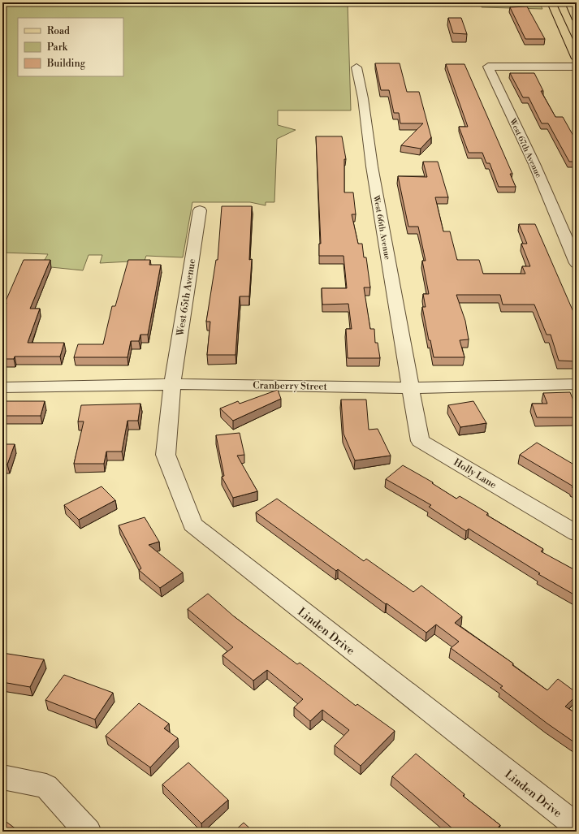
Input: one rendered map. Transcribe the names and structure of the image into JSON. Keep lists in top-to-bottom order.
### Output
{
  "streets": {
    "street": [
      "West 67th Avenue",
      "West 66th Avenue",
      "West 65th Avenue",
      "Cranberry Street",
      "Holly Lane",
      "Linden Drive"
    ]
  },
  "crossings": [
    ["West 66th Avenue", "Cranberry Street"],
    ["West 66th Avenue", "Holly Lane"],
    ["West 65th Avenue", "Cranberry Street"],
    ["West 65th Avenue", "Linden Drive"],
    ["Cranberry Street", "Holly Lane"],
    ["Cranberry Street", "Linden Drive"]
  ],
  "legend": ["Road", "Park", "Building"]
}
